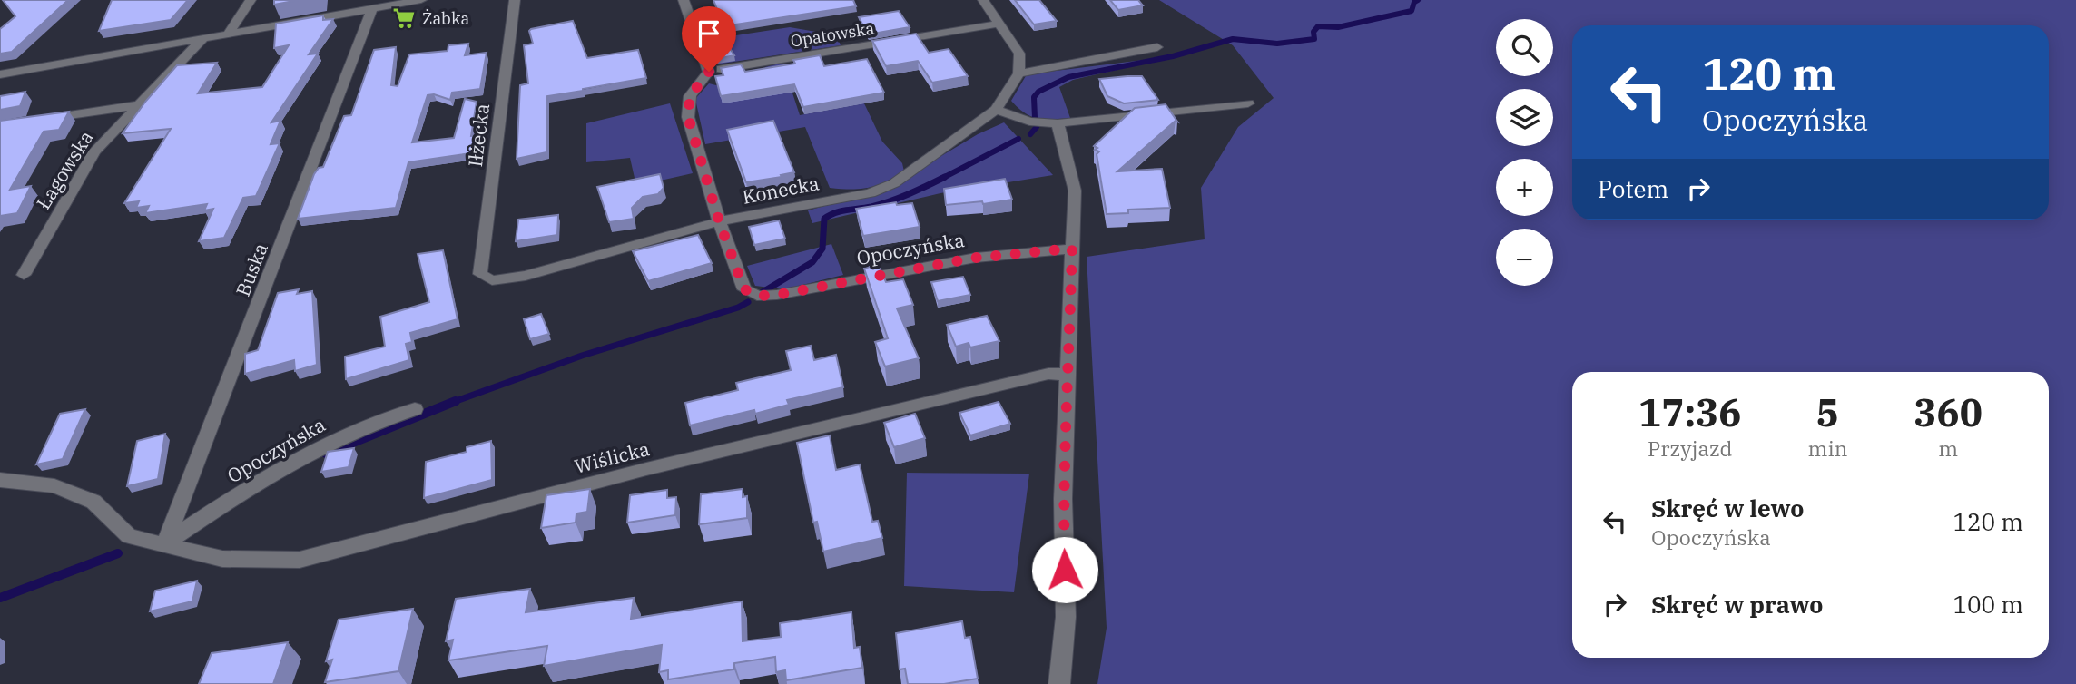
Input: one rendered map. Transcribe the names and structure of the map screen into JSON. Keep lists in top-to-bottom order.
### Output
{
  "streets": {
    "street": [
      "Opatowska",
      "Iłżecka",
      "Łagowska",
      "Konecka",
      "Opoczyńska",
      "Buska",
      "Wiślicka"
    ]
  },
  "crossings": [
    ["Iłżecka", "Konecka"],
    ["Konecka", "Opoczyńska"],
    ["Opoczyńska", "Buska"],
    ["Opoczyńska", "Wiślicka"],
    ["Buska", "Wiślicka"]
  ],
  "places": {
    "supermarket": ["Żabka"]
  },
  "page": {
    "map_buttons": ["+", "−"],
    "turn": ["120 m", "Opoczyńska"],
    "then": "Potem",
    "eta": [
      "17:36",
      "Przyjazd",
      "5",
      "min",
      "360",
      "m"
    ],
    "list": [
      {
        "name": "Skręć w lewo",
        "note": "Opoczyńska",
        "value": "120 m"
      },
      {
        "name": "Skręć w prawo",
        "value": "100 m"
      }
    ]
  }
}
